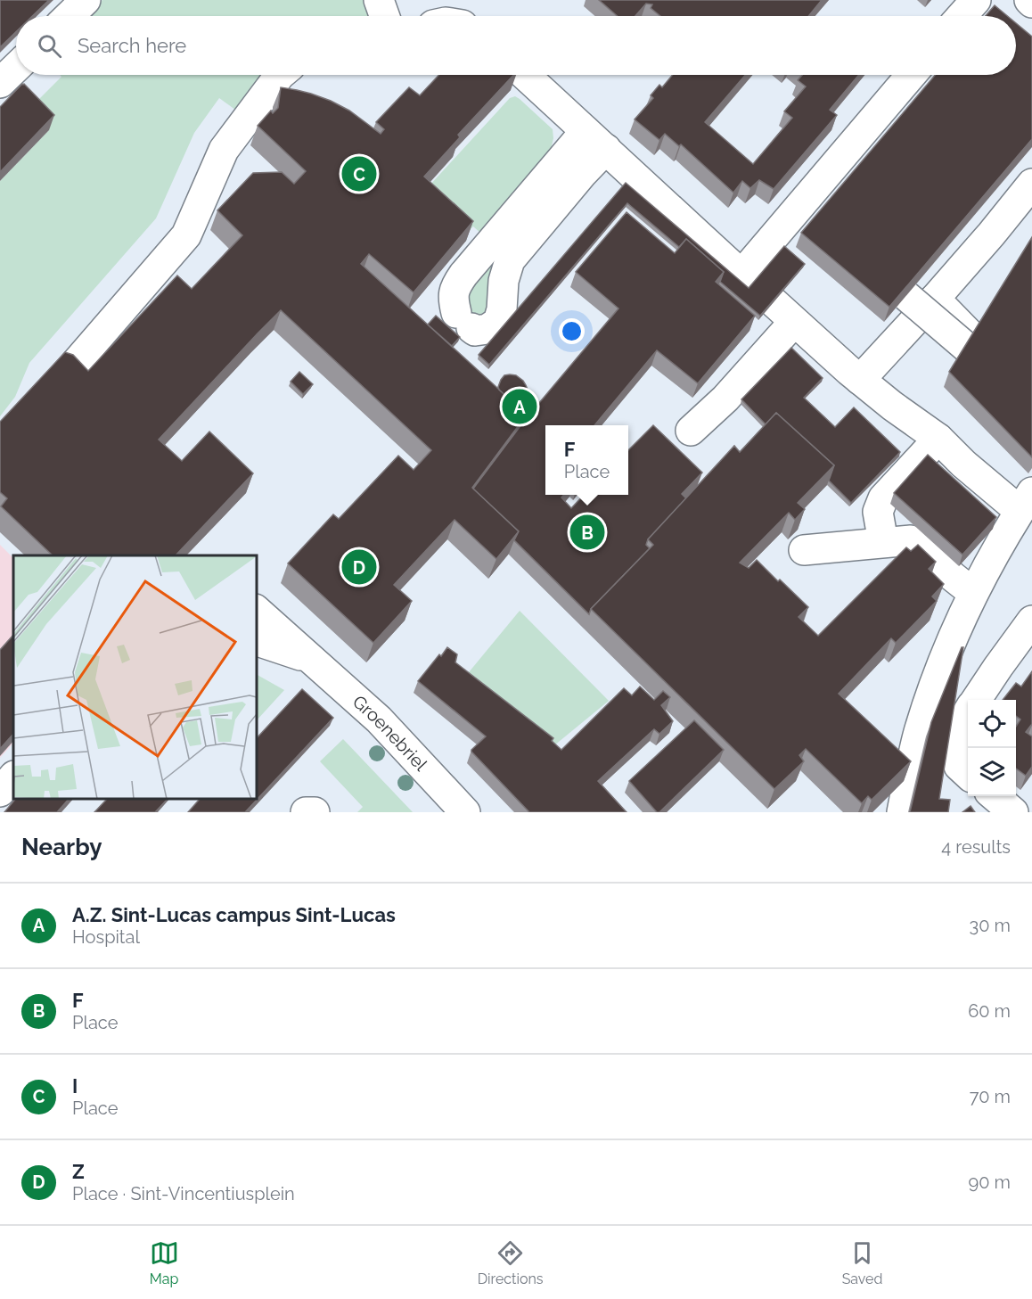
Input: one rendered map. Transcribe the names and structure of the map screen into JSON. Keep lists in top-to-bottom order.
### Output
{
  "streets": {
    "street": ["Groenebriel"]
  },
  "page": {
    "search": "Search here",
    "pins": [
      "C",
      "A",
      "B",
      "D"
    ],
    "popup": ["F", "Place"],
    "heading": ["Nearby", "4 results"],
    "list": [
      {
        "mark": "A",
        "name": "A.Z. Sint-Lucas campus Sint-Lucas",
        "note": "Hospital",
        "value": "30 m"
      },
      {
        "mark": "B",
        "name": "F",
        "note": "Place",
        "value": "60 m"
      },
      {
        "mark": "C",
        "name": "I",
        "note": "Place",
        "value": "70 m"
      },
      {
        "mark": "D",
        "name": "Z",
        "note": "Place · Sint-Vincentiusplein",
        "value": "90 m"
      }
    ],
    "nav": ["Map", "Directions", "Saved"]
  }
}
